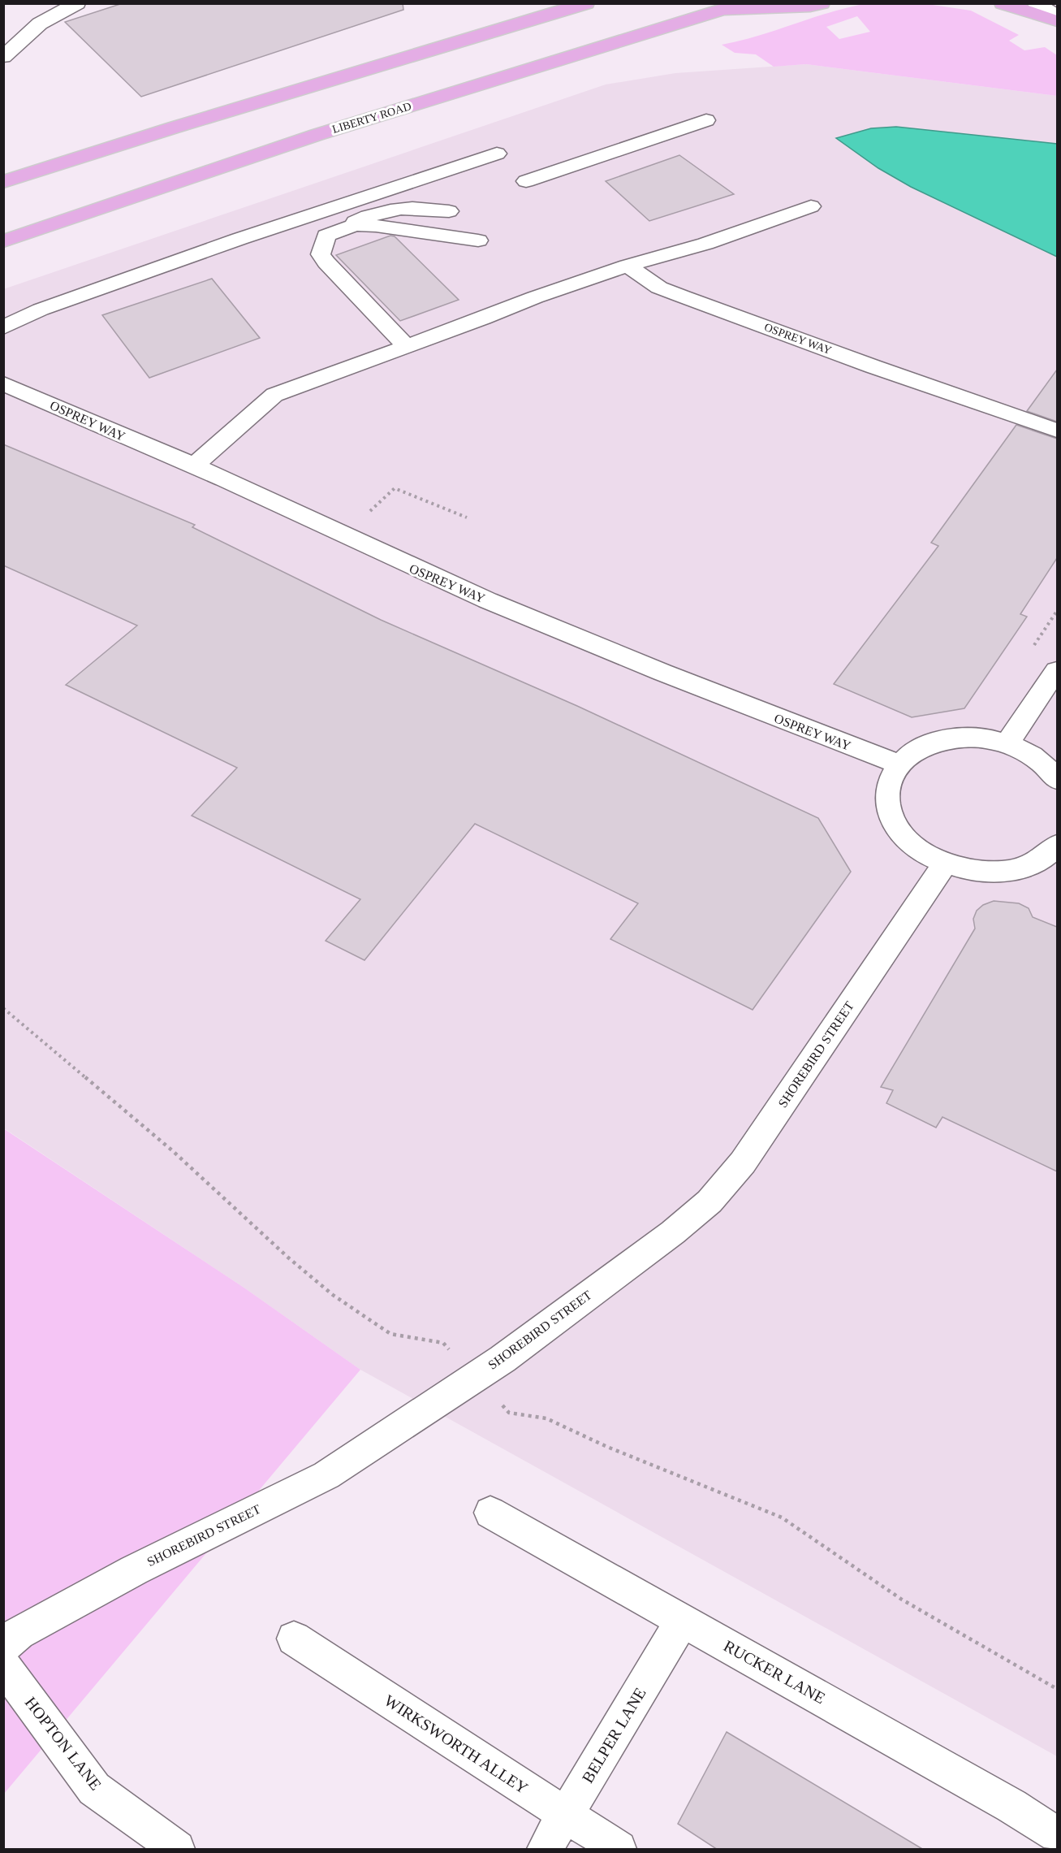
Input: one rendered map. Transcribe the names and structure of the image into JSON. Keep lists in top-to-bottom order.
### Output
{
  "streets": {
    "main road": ["LIBERTY ROAD"],
    "street": [
      "OSPREY WAY",
      "SHOREBIRD STREET",
      "RUCKER LANE",
      "BELPER LANE",
      "HOPTON LANE",
      "WIRKSWORTH ALLEY"
    ]
  },
  "crossings": [
    ["RUCKER LANE", "BELPER LANE"],
    ["BELPER LANE", "WIRKSWORTH ALLEY"]
  ]
}
